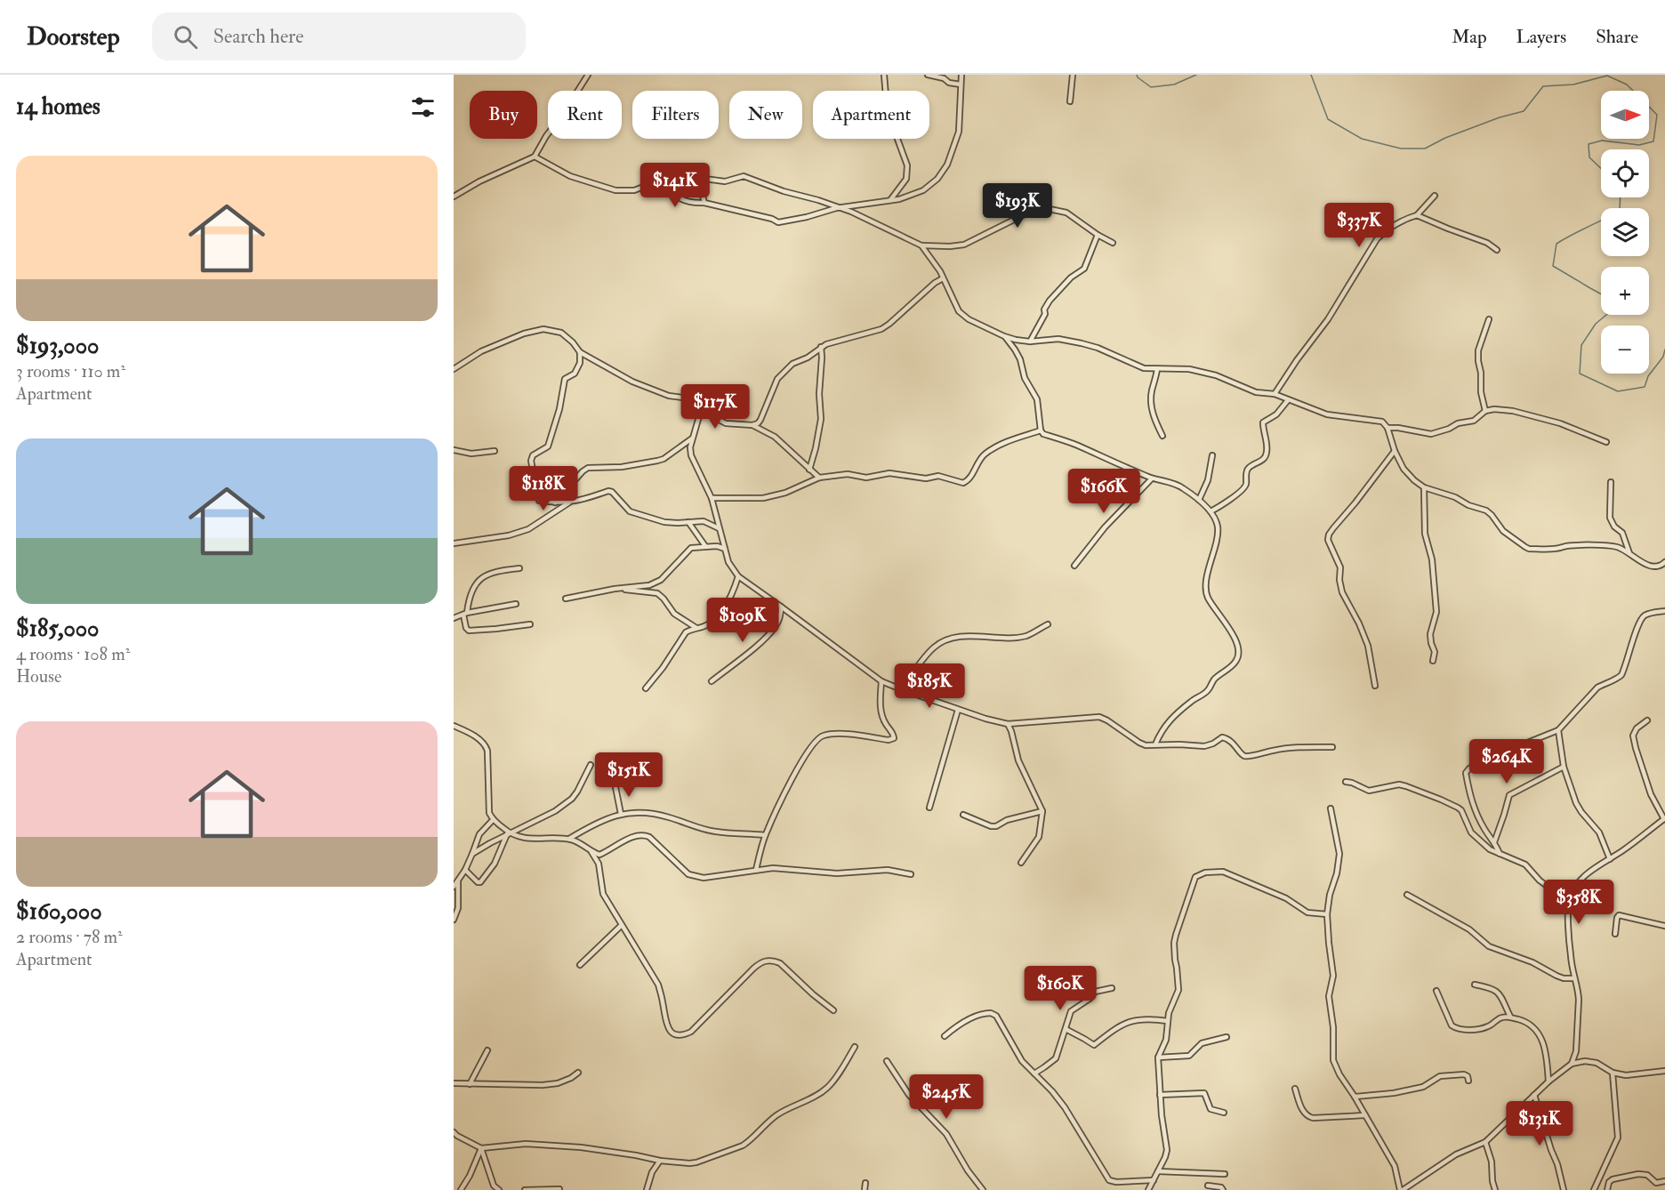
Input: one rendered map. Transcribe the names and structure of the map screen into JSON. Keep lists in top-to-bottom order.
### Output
{
  "north": "right",
  "page": {
    "header": "Doorstep",
    "search": "Search here",
    "nav": ["Map", "Layers", "Share"],
    "heading": "14 homes",
    "map_buttons": ["+", "−"],
    "chip": [
      "Buy",
      "Rent",
      "Filters",
      "New",
      "Apartment"
    ],
    "list": [
      {
        "name": "$193,000",
        "note": "3 rooms · 110 m² · Apartment"
      },
      {
        "name": "$185,000",
        "note": "4 rooms · 108 m² · House"
      },
      {
        "name": "$160,000",
        "note": "2 rooms · 78 m² · Apartment"
      }
    ],
    "price": [
      "$141K",
      "$193K",
      "$337K",
      "$117K",
      "$118K",
      "$166K",
      "$109K",
      "$185K",
      "$264K",
      "$151K",
      "$358K",
      "$160K",
      "$245K",
      "$131K"
    ]
  }
}
